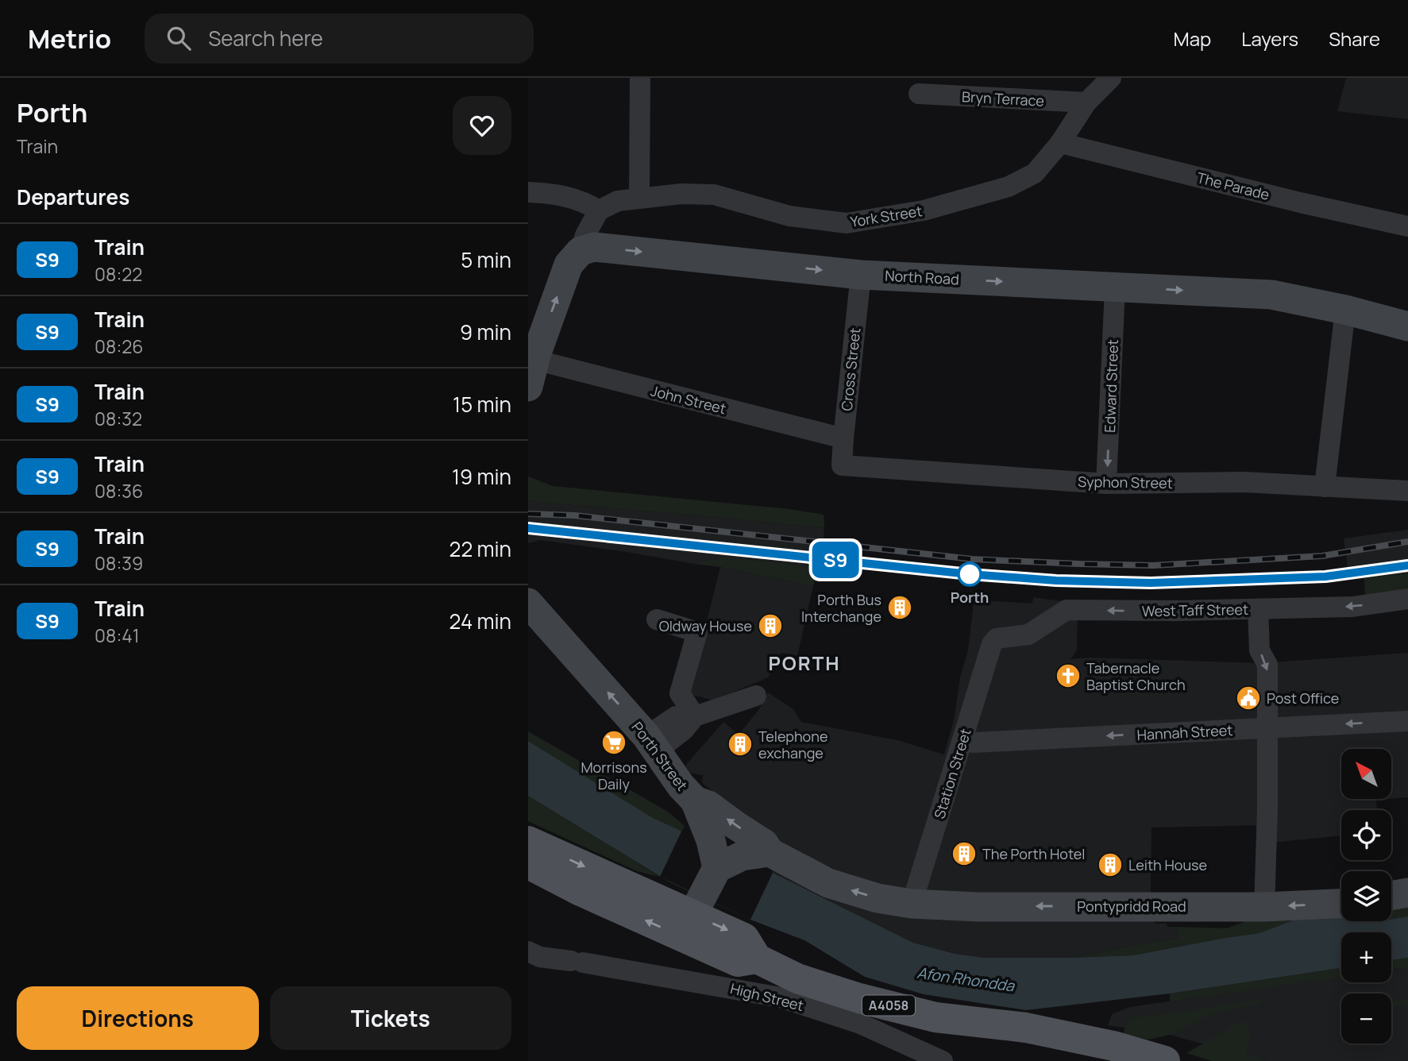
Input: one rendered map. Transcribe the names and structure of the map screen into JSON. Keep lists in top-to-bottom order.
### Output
{
  "streets": {
    "main road": [
      "North Road",
      "Porth Street",
      "Pontypridd Road",
      "A4058"
    ],
    "street": [
      "Bryn Terrace",
      "The Parade",
      "York Street",
      "Cross Street",
      "Edward Street",
      "John Street",
      "Syphon Street",
      "West Taff Street",
      "Hannah Street",
      "Station Street",
      "High Street"
    ]
  },
  "crossings": [
    ["Bryn Terrace", "York Street"],
    ["The Parade", "York Street"],
    ["North Road", "Cross Street"],
    ["North Road", "Edward Street"],
    ["Cross Street", "John Street"],
    ["Cross Street", "Syphon Street"],
    ["Edward Street", "Syphon Street"],
    ["West Taff Street", "Station Street"],
    ["Hannah Street", "Station Street"],
    ["Porth Street", "Station Street"],
    ["Porth Street", "Pontypridd Road"],
    ["Station Street", "Pontypridd Road"]
  ],
  "one_way": [
    "North Road",
    "Edward Street",
    "West Taff Street",
    "Hannah Street"
  ],
  "districts": ["PORTH"],
  "water": ["Afon Rhondda"],
  "places": {
    "other": ["Porth"],
    "building": [
      "Porth Bus Interchange",
      "Oldway House",
      "Telephone exchange",
      "The Porth Hotel",
      "Leith House"
    ],
    "church": ["Tabernacle Baptist Church"],
    "public building": ["Post Office"],
    "supermarket": ["Morrisons Daily"]
  },
  "north": "top left",
  "page": {
    "header": "Metrio",
    "search": "Search here",
    "nav": ["Map", "Layers", "Share"],
    "heading": [
      ["Porth", "Train"],
      "Departures"
    ],
    "on_map": "S9",
    "list": [
      {
        "mark": "S9",
        "name": "Train",
        "note": "08:22",
        "value": "5 min"
      },
      {
        "mark": "S9",
        "name": "Train",
        "note": "08:26",
        "value": "9 min"
      },
      {
        "mark": "S9",
        "name": "Train",
        "note": "08:32",
        "value": "15 min"
      },
      {
        "mark": "S9",
        "name": "Train",
        "note": "08:36",
        "value": "19 min"
      },
      {
        "mark": "S9",
        "name": "Train",
        "note": "08:39",
        "value": "22 min"
      },
      {
        "mark": "S9",
        "name": "Train",
        "note": "08:41",
        "value": "24 min"
      }
    ],
    "map_buttons": ["+", "−"],
    "buttons": ["Directions", "Tickets"]
  }
}
